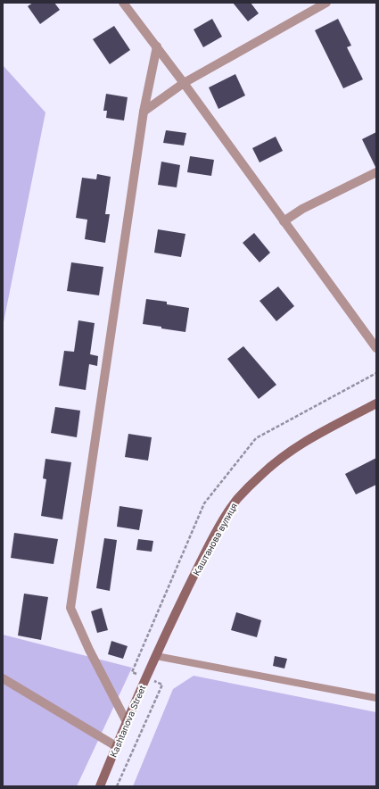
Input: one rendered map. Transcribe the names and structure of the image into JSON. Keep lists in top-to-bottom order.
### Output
{
  "streets": {
    "main road": ["Каштанова вулиця", "Kashtanova Street"]
  },
  "crossings": [
    ["Каштанова вулиця", "Kashtanova Street"]
  ]
}
